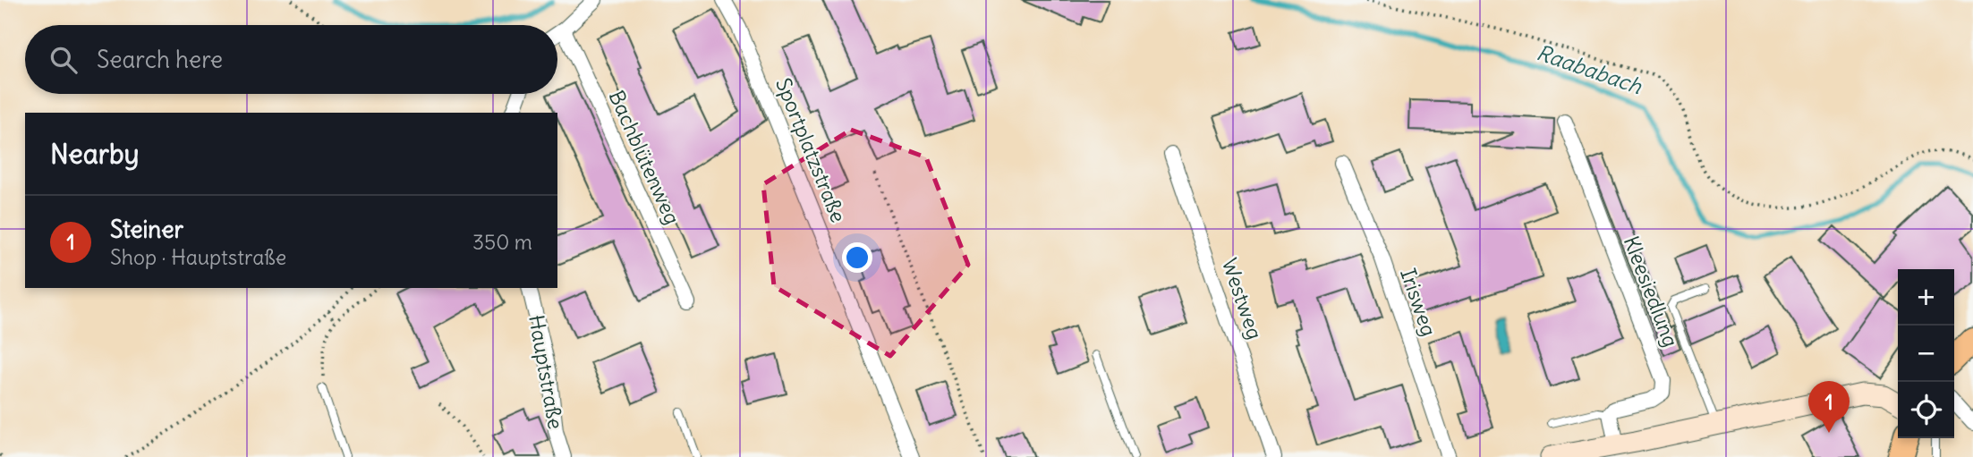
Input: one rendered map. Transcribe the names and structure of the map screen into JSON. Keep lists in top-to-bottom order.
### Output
{
  "streets": {
    "street": [
      "Sportplatzstraße",
      "Bachblütenweg",
      "Kleesiedlung",
      "Westweg",
      "Irisweg",
      "Hauptstraße"
    ]
  },
  "water": ["Raababach"],
  "page": {
    "search": "Search here",
    "heading": "Nearby",
    "list": [
      {
        "mark": "1",
        "name": "Steiner",
        "note": "Shop · Hauptstraße",
        "value": "350 m"
      }
    ],
    "map_buttons": ["+", "−"],
    "pins": "1"
  }
}
